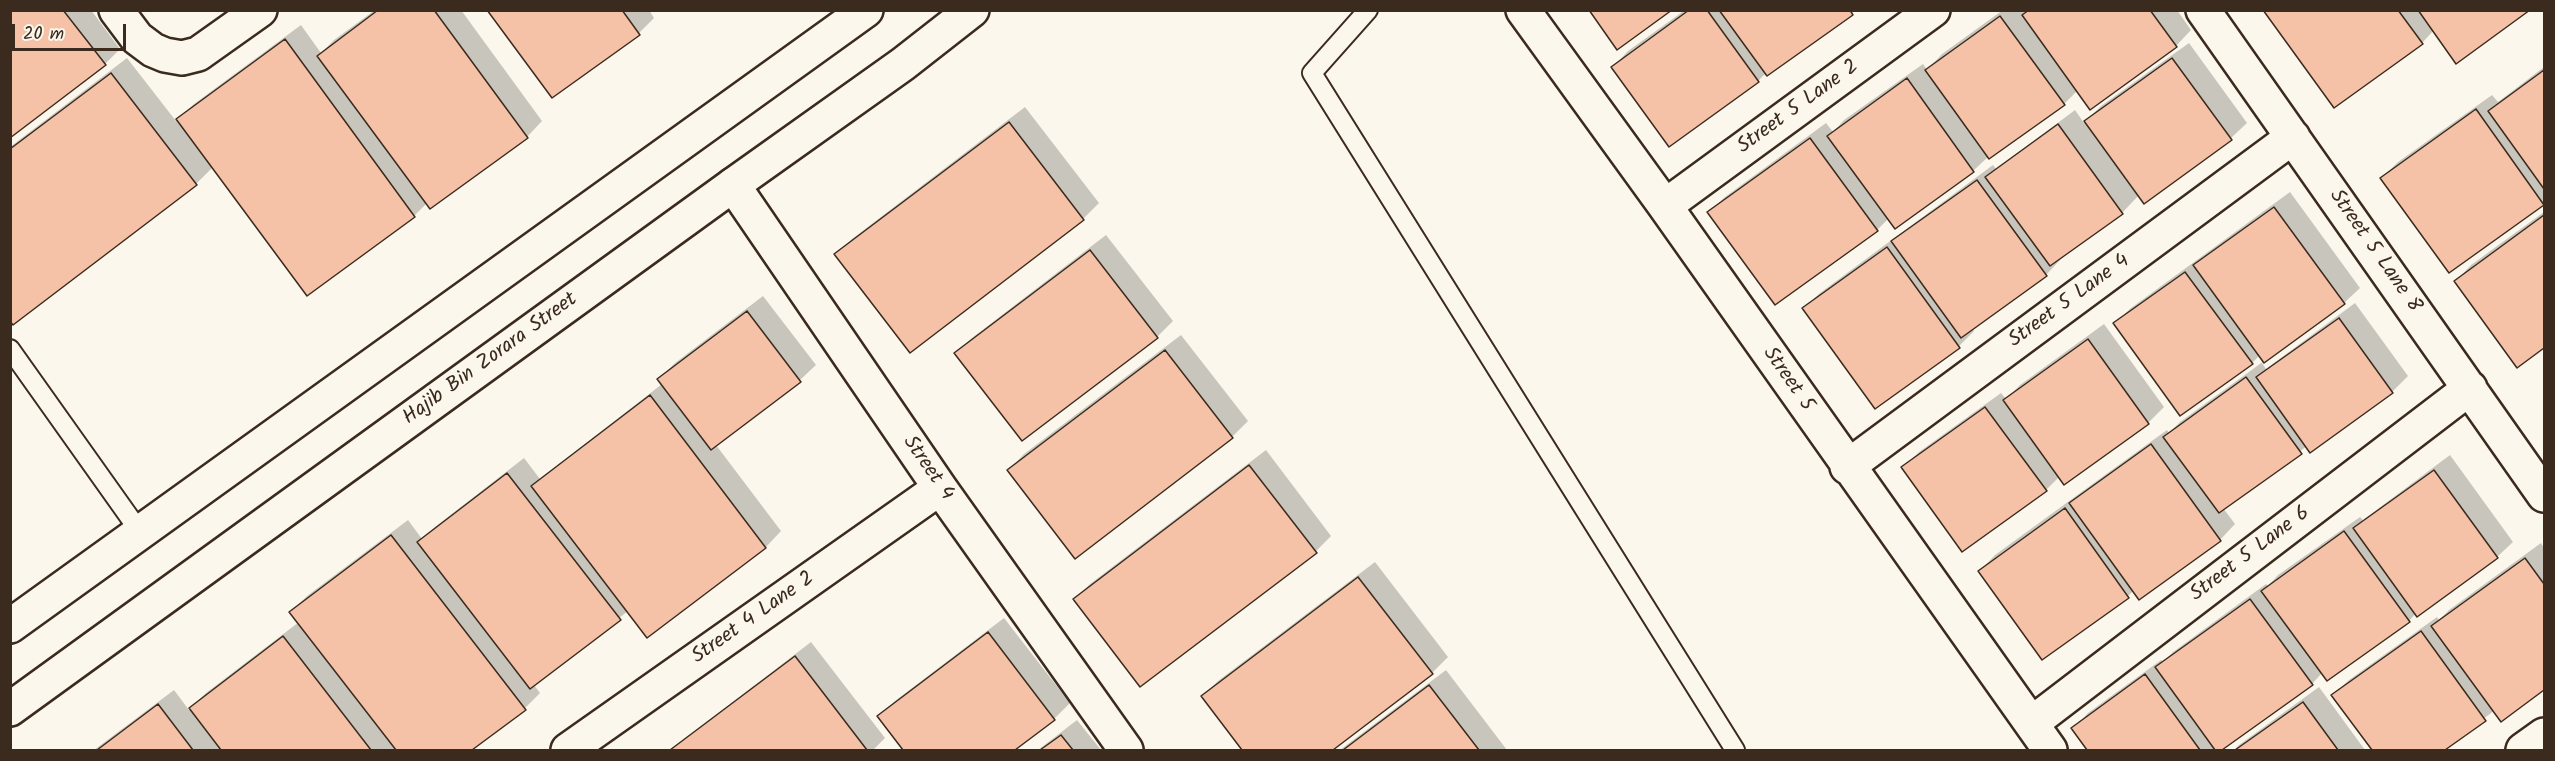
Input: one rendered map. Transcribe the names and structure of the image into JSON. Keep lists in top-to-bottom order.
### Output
{
  "streets": {
    "street": [
      "Street 5 Lane 2",
      "Street 5 Lane 8",
      "Street 5 Lane 4",
      "Hajib Bin Zorara Street",
      "Street 5",
      "Street 4",
      "Street 5 Lane 6",
      "Street 4 Lane 2"
    ]
  },
  "crossings": [
    ["Street 5 Lane 2", "Street 5"],
    ["Street 5 Lane 8", "Street 5 Lane 4"],
    ["Street 5 Lane 8", "Street 5 Lane 6"],
    ["Street 5 Lane 4", "Street 5"],
    ["Hajib Bin Zorara Street", "Street 4"],
    ["Street 5", "Street 5 Lane 6"],
    ["Street 4", "Street 4 Lane 2"]
  ],
  "scale_bar": "20 m"
}
